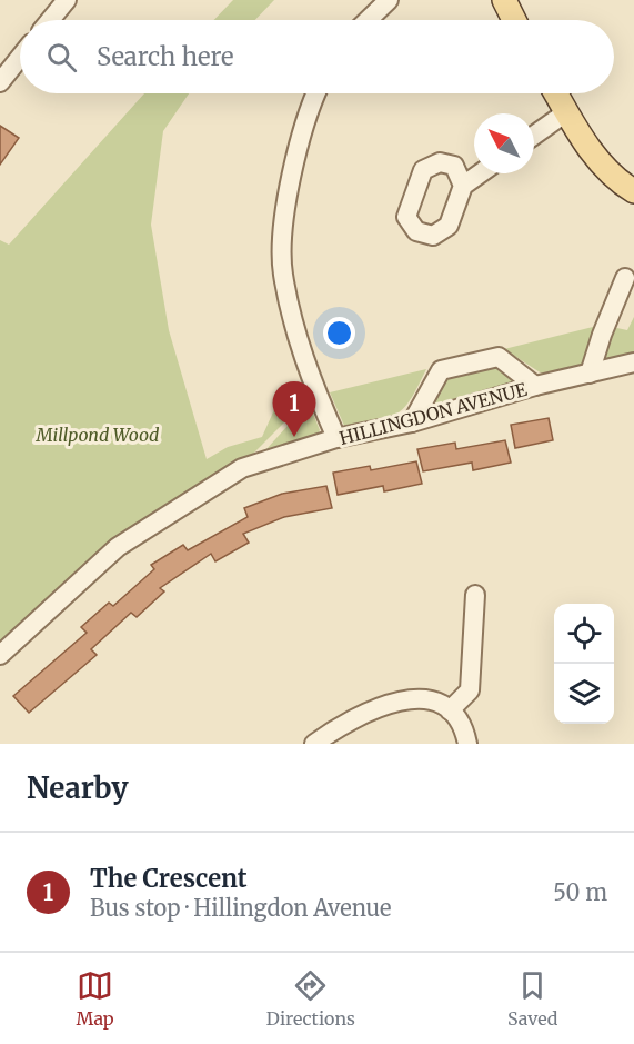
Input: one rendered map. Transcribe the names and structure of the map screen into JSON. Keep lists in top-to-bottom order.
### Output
{
  "streets": {
    "street": ["HILLINGDON AVENUE"]
  },
  "parks": ["Millpond Wood"],
  "north": "top left",
  "page": {
    "search": "Search here",
    "pins": "1",
    "heading": "Nearby",
    "list": [
      {
        "mark": "1",
        "name": "The Crescent",
        "note": "Bus stop · Hillingdon Avenue",
        "value": "50 m"
      }
    ],
    "nav": ["Map", "Directions", "Saved"]
  }
}
